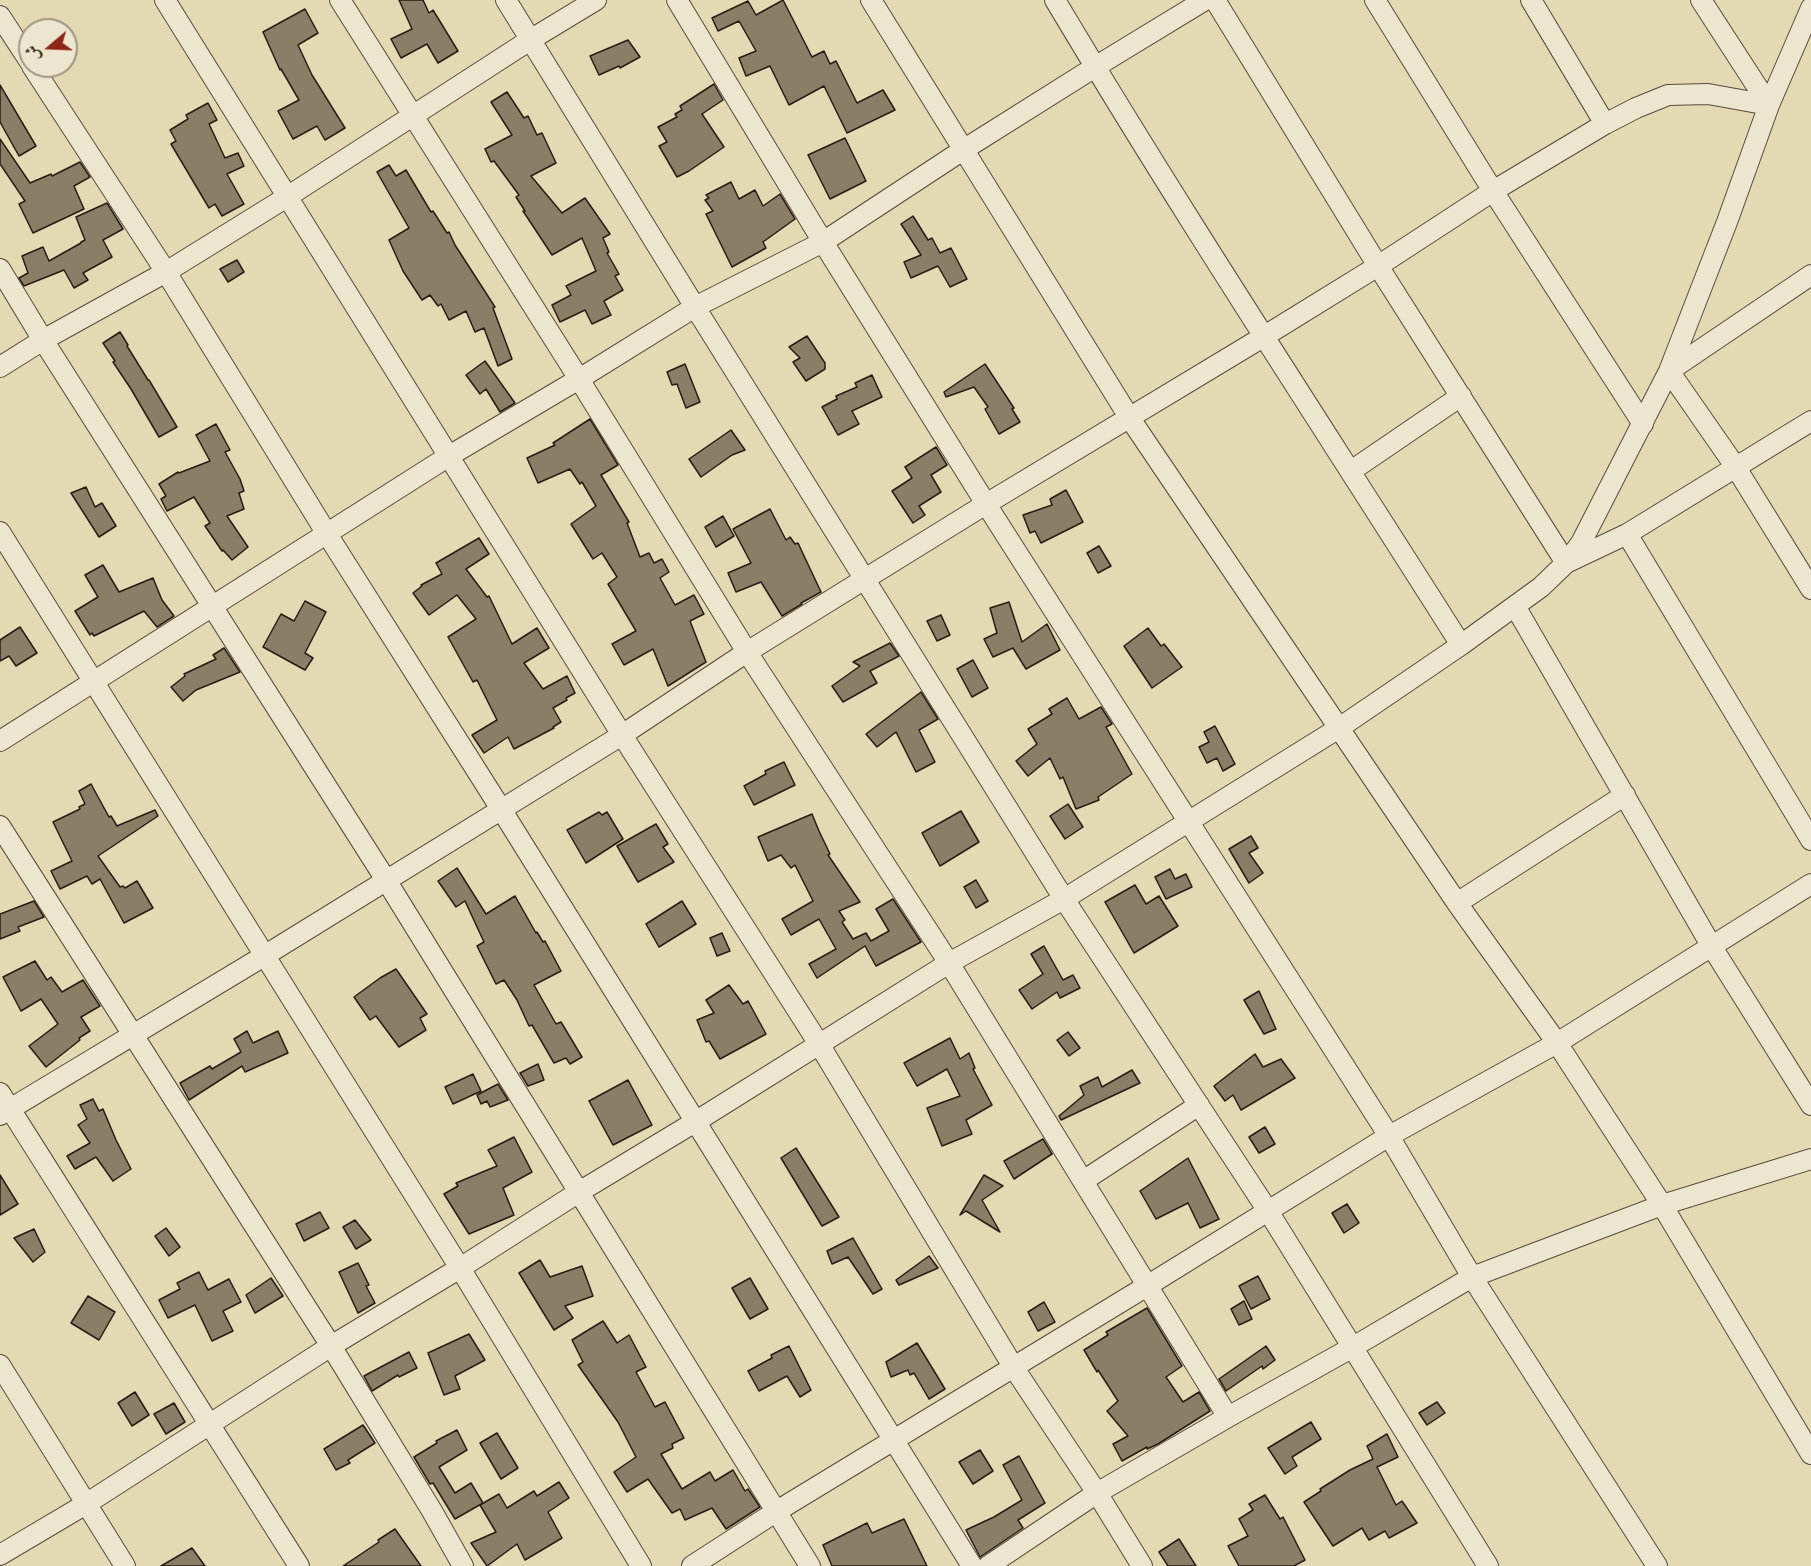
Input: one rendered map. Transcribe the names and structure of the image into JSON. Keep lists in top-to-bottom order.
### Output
{
  "north": "left"
}
